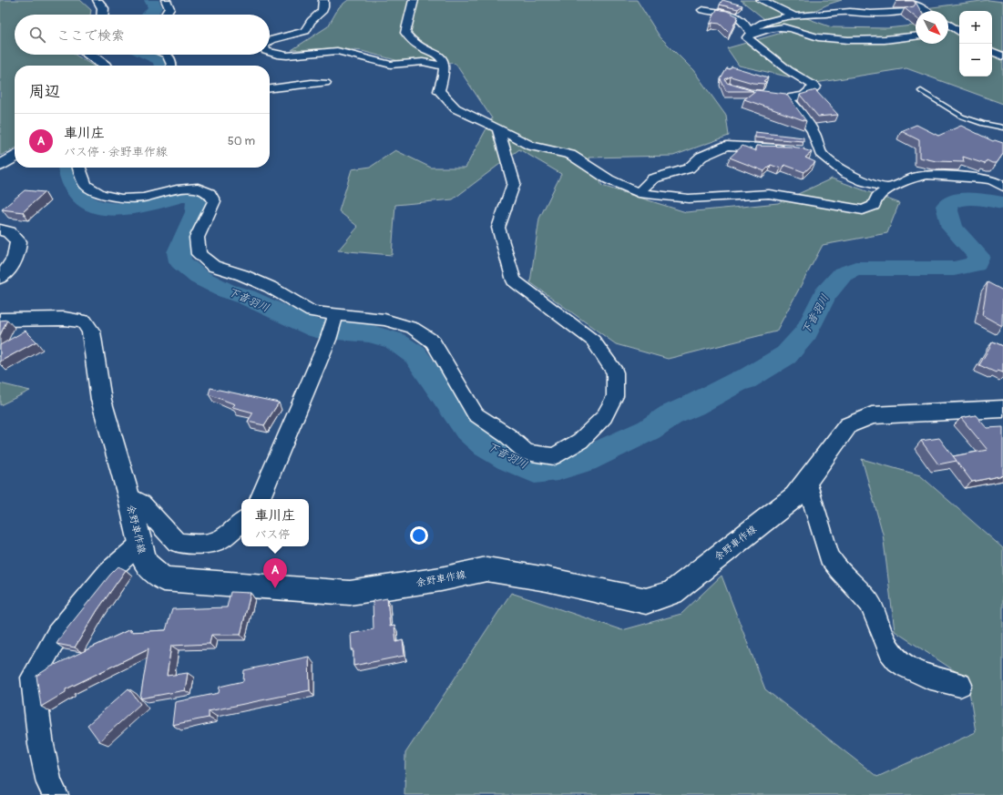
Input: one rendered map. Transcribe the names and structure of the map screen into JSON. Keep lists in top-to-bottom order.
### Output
{
  "streets": {
    "main road": ["余野車作線"]
  },
  "water": ["下音羽川"],
  "north": "bottom right",
  "page": {
    "map_buttons": ["+", "−"],
    "search": "ここで検索",
    "heading": "周辺",
    "list": [
      {
        "mark": "A",
        "name": "車川庄",
        "note": "バス停 · 余野車作線",
        "value": "50 m"
      }
    ],
    "popup": ["車川庄", "バス停"],
    "pins": "A"
  }
}
